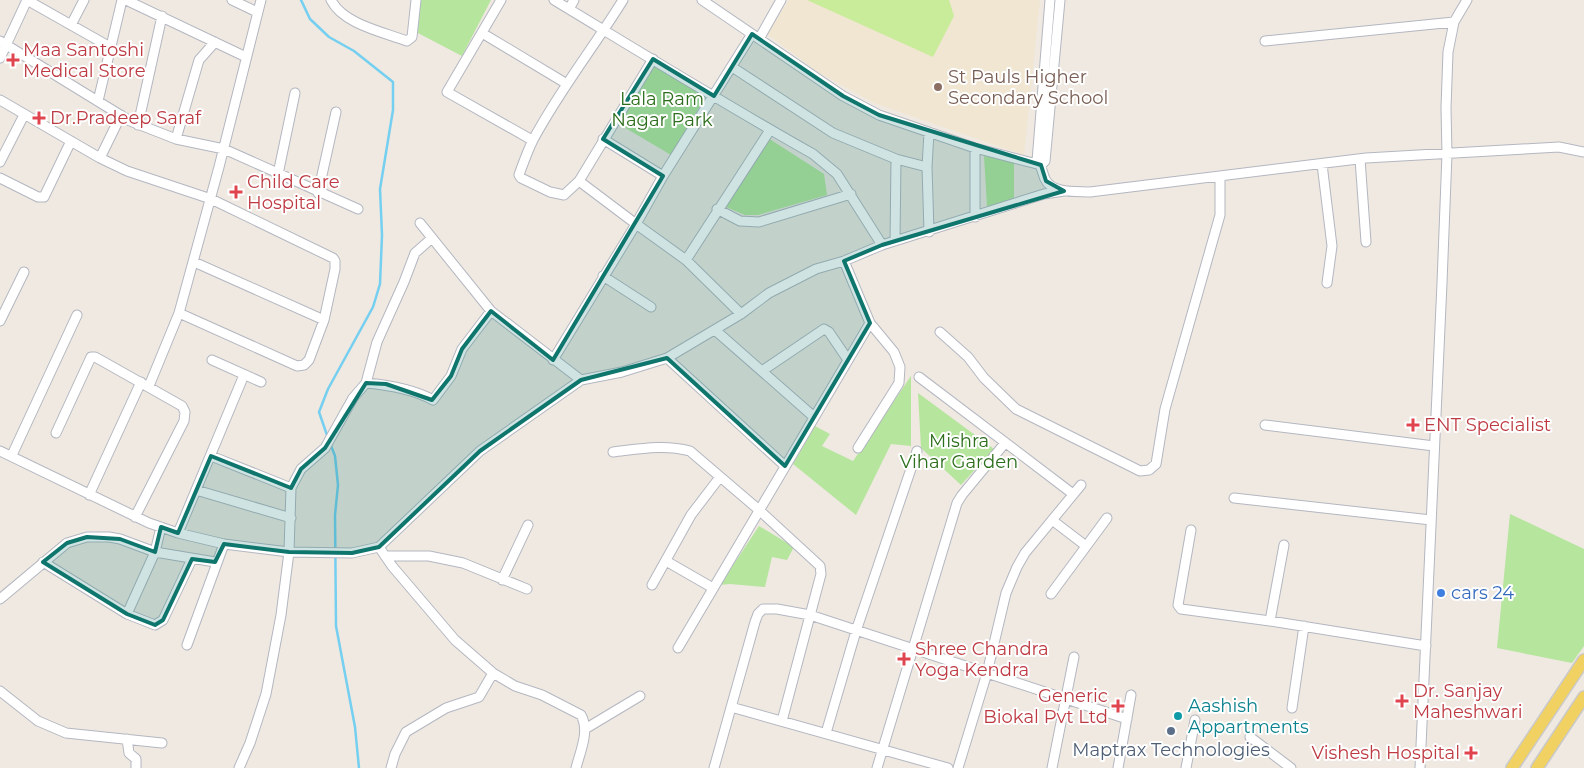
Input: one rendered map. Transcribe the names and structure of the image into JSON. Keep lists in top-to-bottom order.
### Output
{
  "parks": ["Lala Ram Nagar Park", "Mishra Vihar Garden"],
  "places": {
    "health": [
      "Maa Santoshi Medical Store",
      "Dr.Pradeep Saraf",
      "Child Care Hospital",
      "ENT Specialist",
      "Shree Chandra Yoga Kendra",
      "Dr. Sanjay Maheshwari",
      "Generic Biokal Pvt Ltd",
      "Vishesh Hospital"
    ],
    "other": [
      "St Pauls Higher Secondary School",
      "cars 24",
      "Aashish Appartments",
      "Maptrax Technologies"
    ]
  }
}
